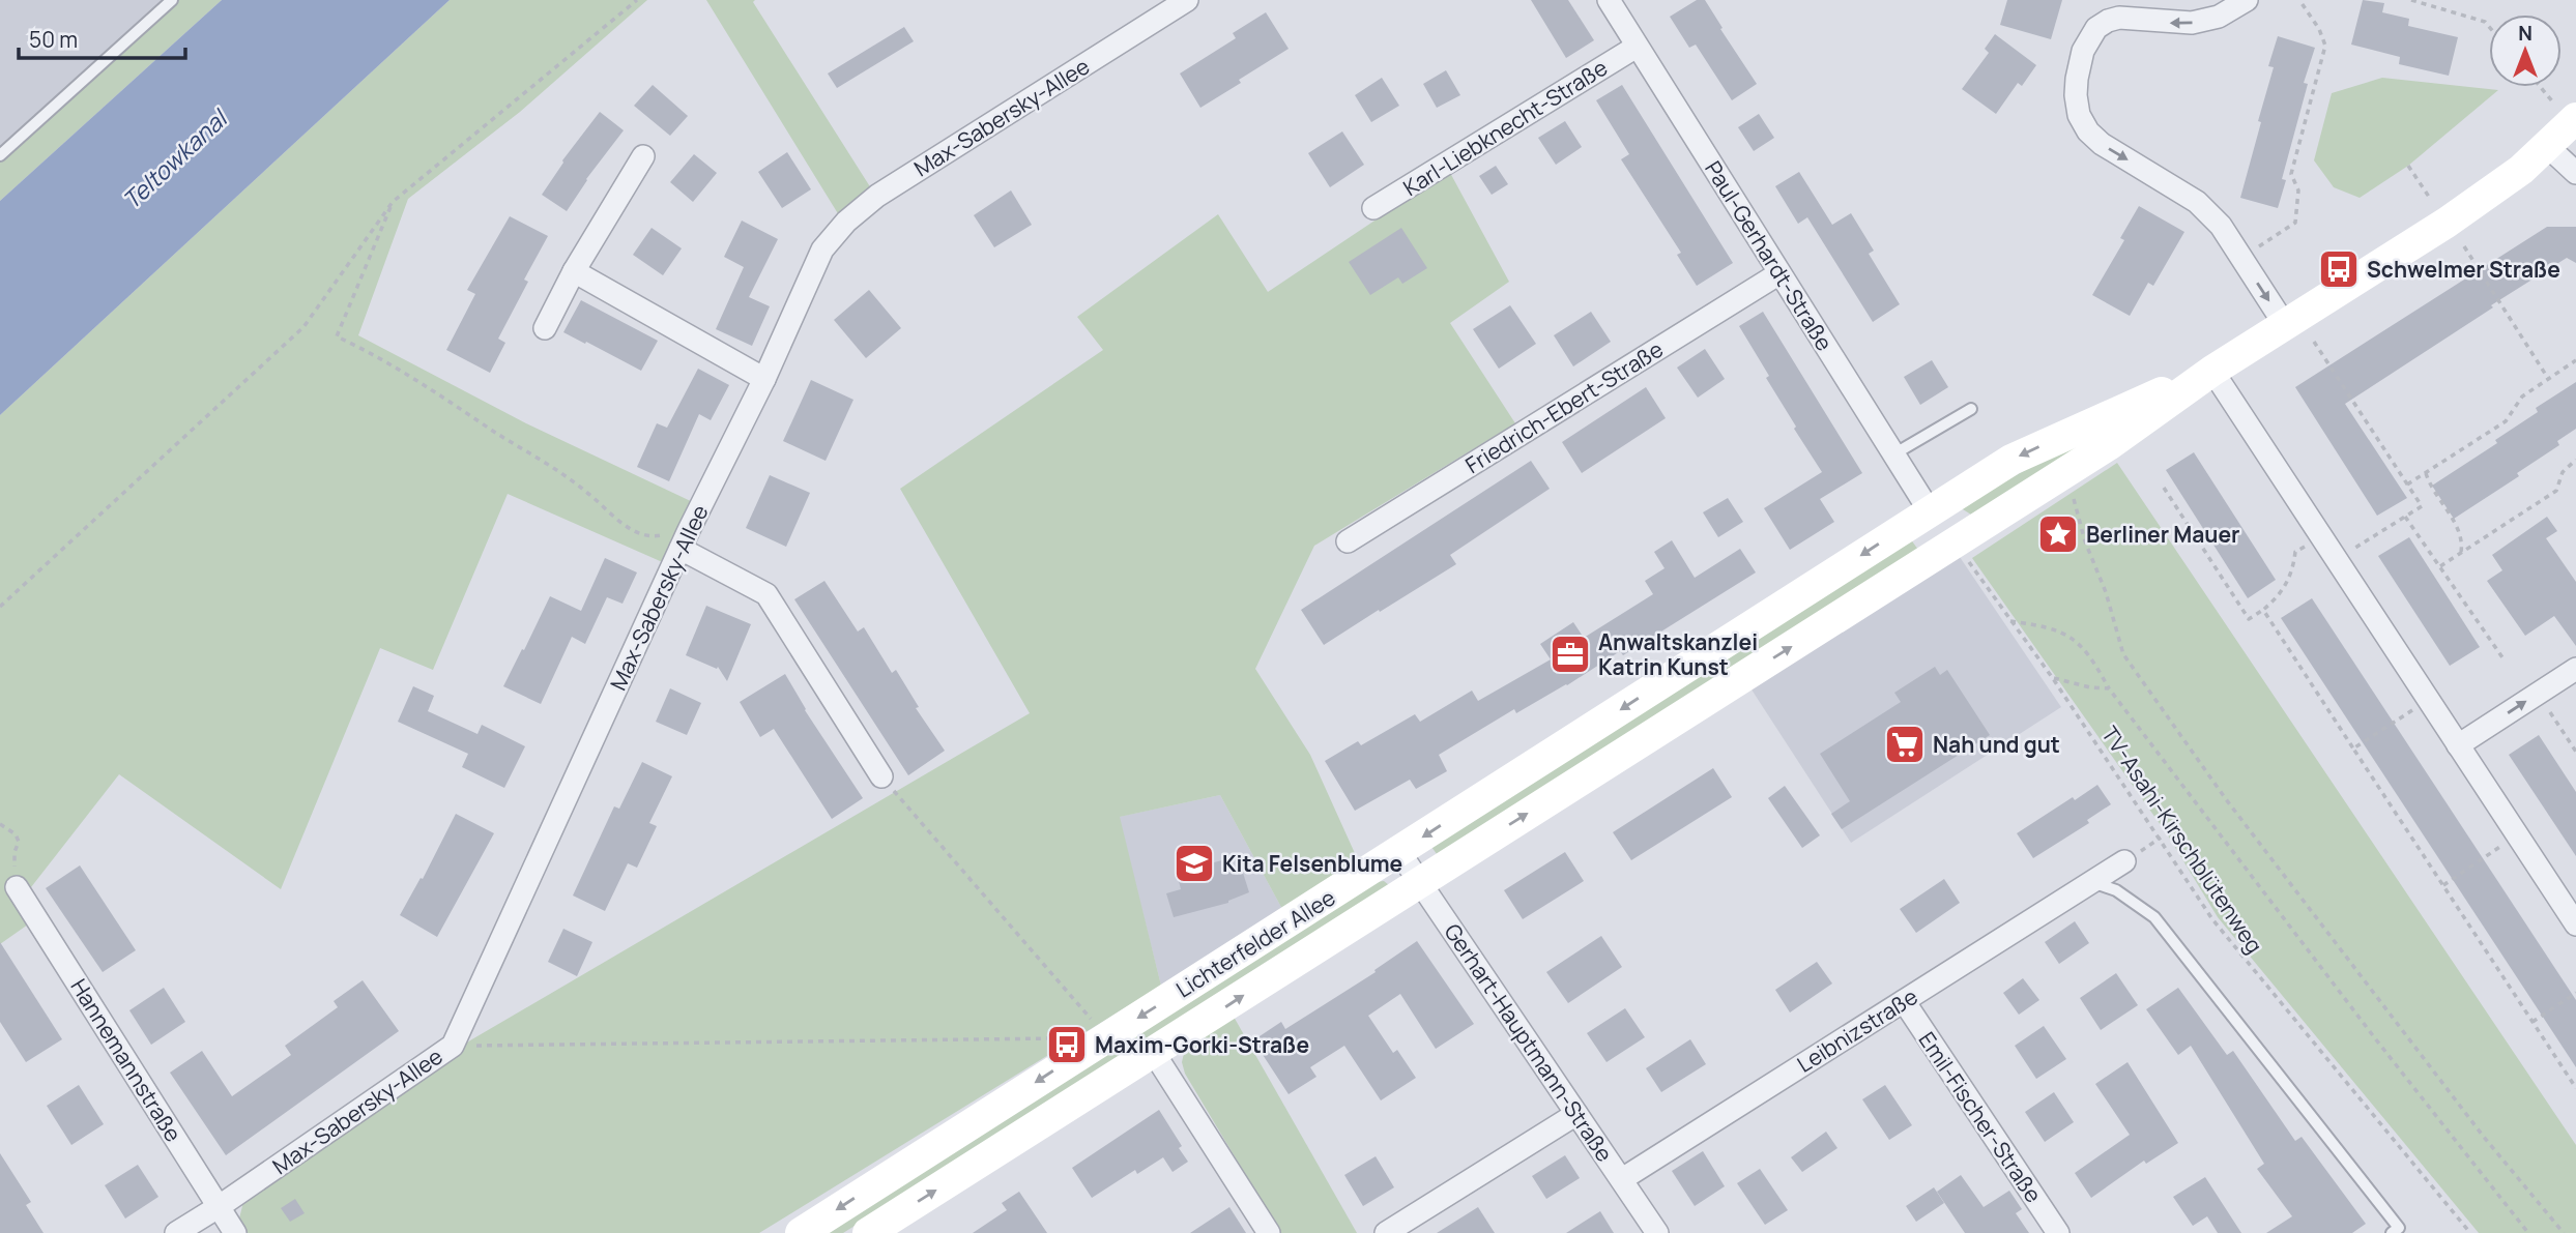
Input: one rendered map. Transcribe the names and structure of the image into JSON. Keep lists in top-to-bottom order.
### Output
{
  "streets": {
    "main road": ["Lichterfelder Allee"],
    "street": [
      "Max-Sabersky-Allee",
      "Karl-Liebknecht-Straße",
      "Paul-Gerhardt-Straße",
      "Friedrich-Ebert-Straße",
      "Leibnizstraße",
      "Gerhart-Hauptmann-Straße",
      "Hannemannstraße",
      "Emil-Fischer-Straße"
    ],
    "path": ["TV-Asahi-Kirschblütenweg"]
  },
  "crossings": [
    ["Max-Sabersky-Allee", "Hannemannstraße"],
    ["Karl-Liebknecht-Straße", "Paul-Gerhardt-Straße"],
    ["Paul-Gerhardt-Straße", "Friedrich-Ebert-Straße"],
    ["Paul-Gerhardt-Straße", "Lichterfelder Allee"],
    ["TV-Asahi-Kirschblütenweg", "Lichterfelder Allee"],
    ["Lichterfelder Allee", "Gerhart-Hauptmann-Straße"],
    ["Leibnizstraße", "Gerhart-Hauptmann-Straße"],
    ["Leibnizstraße", "Emil-Fischer-Straße"]
  ],
  "water": ["Teltowkanal"],
  "places": {
    "bus stop": ["Schwelmer Straße", "Maxim-Gorki-Straße"],
    "place": ["Berliner Mauer"],
    "office": ["Anwaltskanzlei Katrin Kunst"],
    "supermarket": ["Nah und gut"],
    "school or university": ["Kita Felsenblume"]
  },
  "scale_bar": "50 m",
  "north": "top"
}
